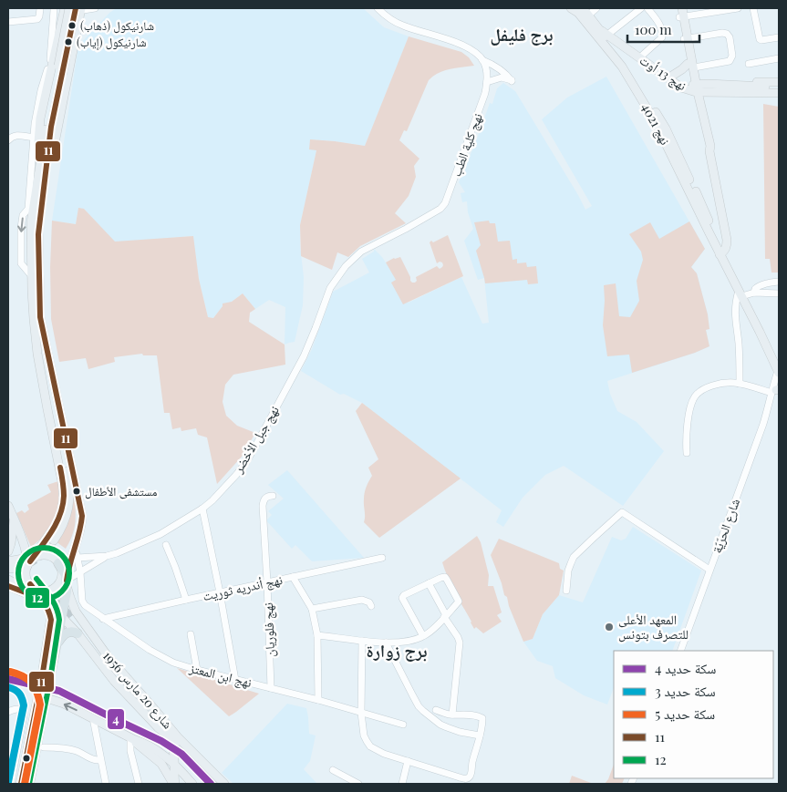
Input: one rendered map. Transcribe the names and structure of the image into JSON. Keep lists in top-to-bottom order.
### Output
{
  "streets": {
    "main road": ["نهج 13 أوت", "نهج 4021", "شارع 20 مارس 1956"],
    "street": [
      "نهج كلية الطب",
      "نهج جبل الأخضر",
      "شارع الحرّيّة",
      "نهج أندريه ثوريت",
      "نهج فلوريان",
      "نهج ابن المعتز"
    ]
  },
  "crossings": [
    ["نهج 13 أوت", "نهج 4021"],
    ["نهج كلية الطب", "نهج جبل الأخضر"],
    ["نهج جبل الأخضر", "نهج ابن المعتز"],
    ["نهج جبل الأخضر", "شارع 20 مارس 1956"],
    ["نهج أندريه ثوريت", "نهج فلوريان"],
    ["نهج أندريه ثوريت", "نهج ابن المعتز"],
    ["نهج فلوريان", "نهج ابن المعتز"]
  ],
  "districts": ["برج فليفل", "برج زوارة"],
  "places": [
    "شارنيكول (ذهاب)",
    "شارنيكول (إياب)",
    "مستشفى الأطفال",
    "المعهد الأعلى للتصرف بتونس"
  ],
  "lines": [
    "transit line 11",
    "transit line 12",
    "rail line 5",
    "rail line 4",
    "rail line 3"
  ],
  "legend": [
    "سكة حديد 4",
    "سكة حديد 3",
    "سكة حديد 5",
    "11",
    "12"
  ],
  "scale_bar": "100 m"
}
